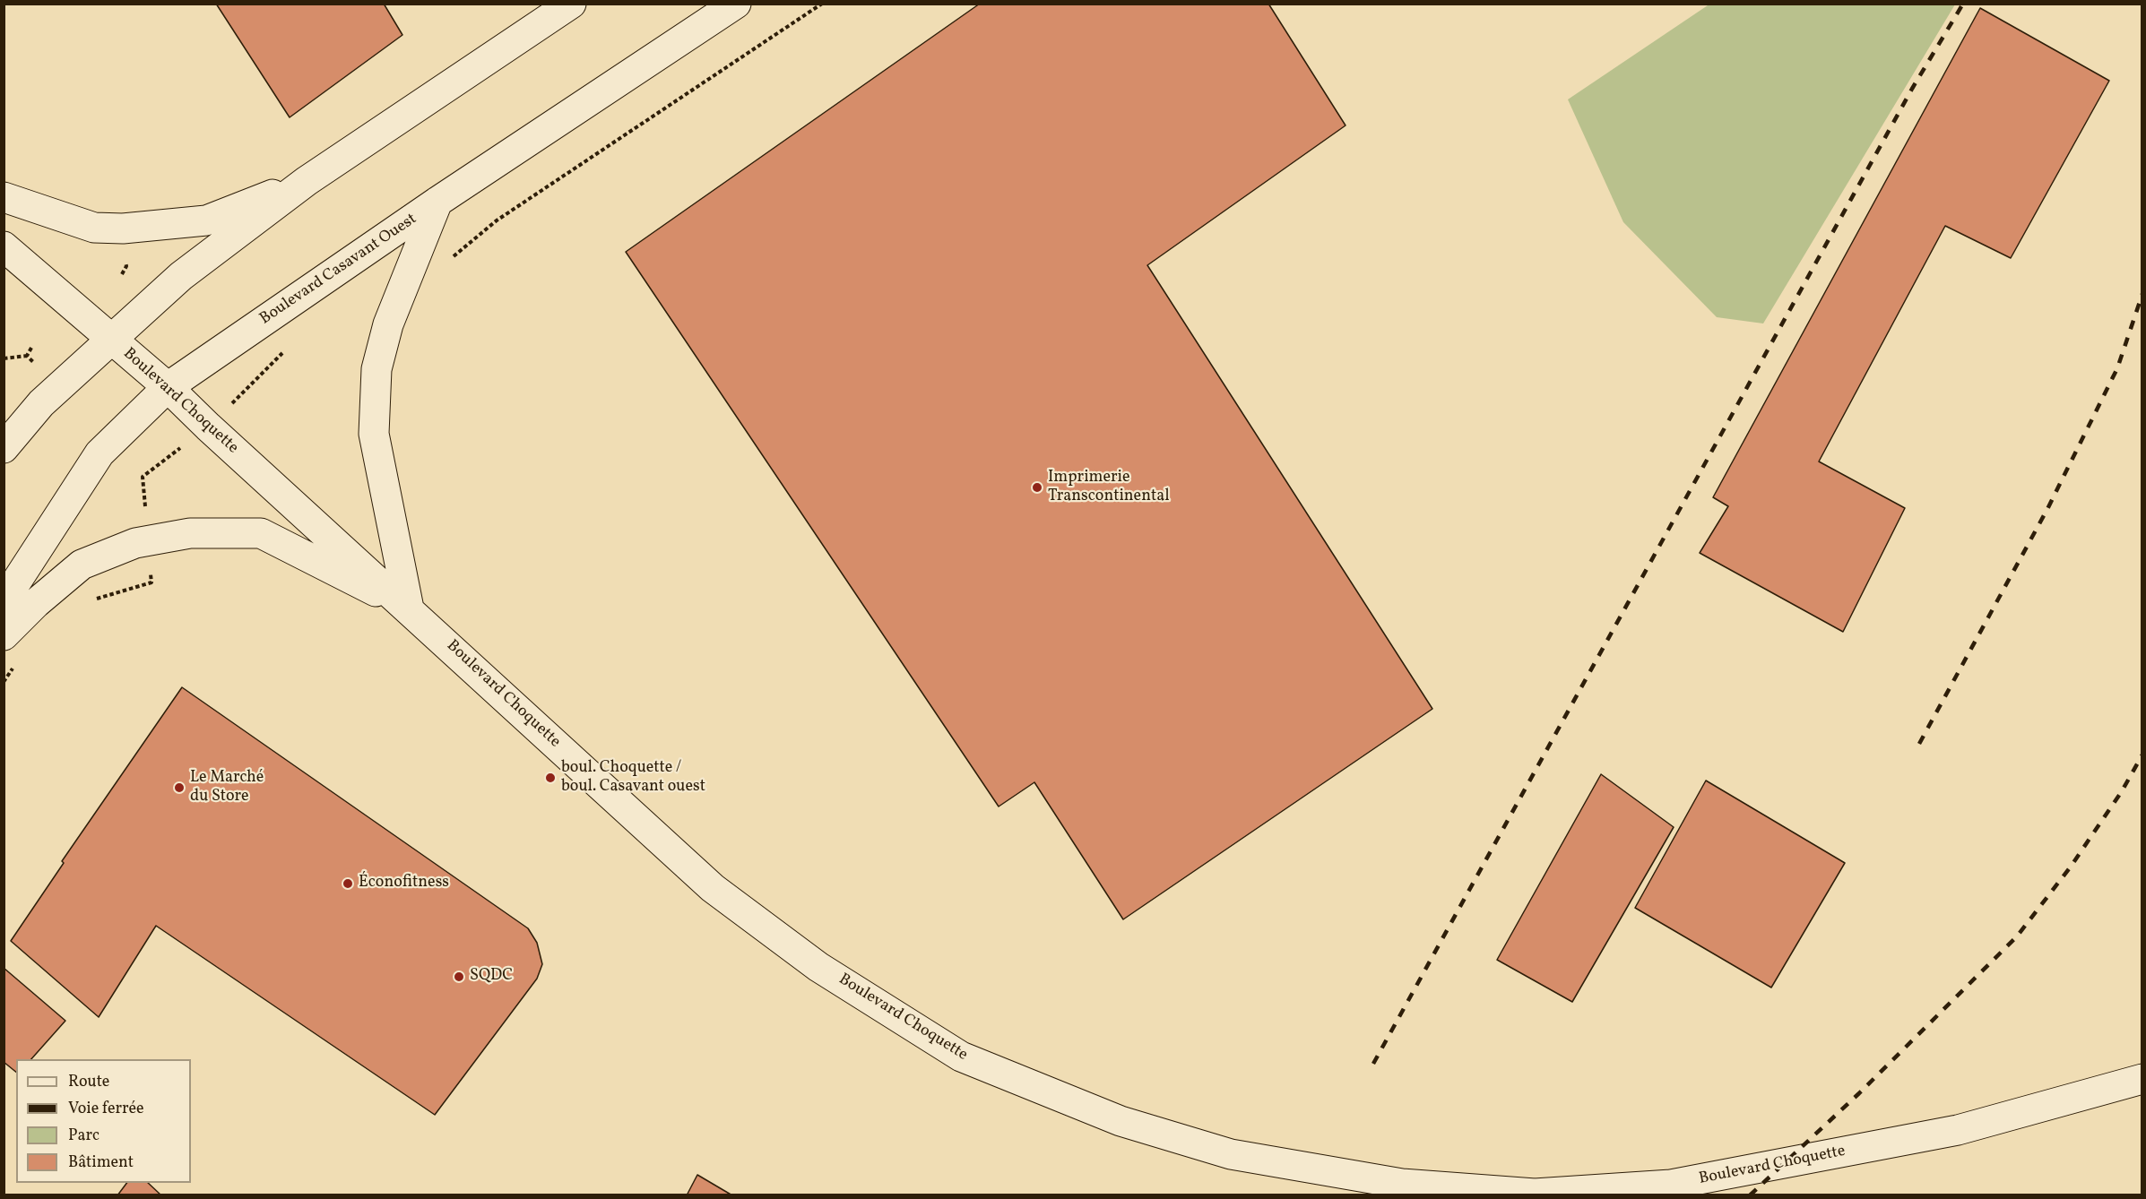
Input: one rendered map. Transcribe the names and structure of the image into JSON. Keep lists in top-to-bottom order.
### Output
{
  "streets": {
    "main road": ["Boulevard Casavant Ouest", "Boulevard Choquette"]
  },
  "crossings": [
    ["Boulevard Casavant Ouest", "Boulevard Choquette"]
  ],
  "places": [
    "Imprimerie Transcontinental",
    "boul. Choquette / boul. Casavant ouest",
    "Le Marché du Store",
    "Éconofitness",
    "SQDC"
  ],
  "legend": [
    "Route",
    "Voie ferrée",
    "Parc",
    "Bâtiment"
  ]
}
